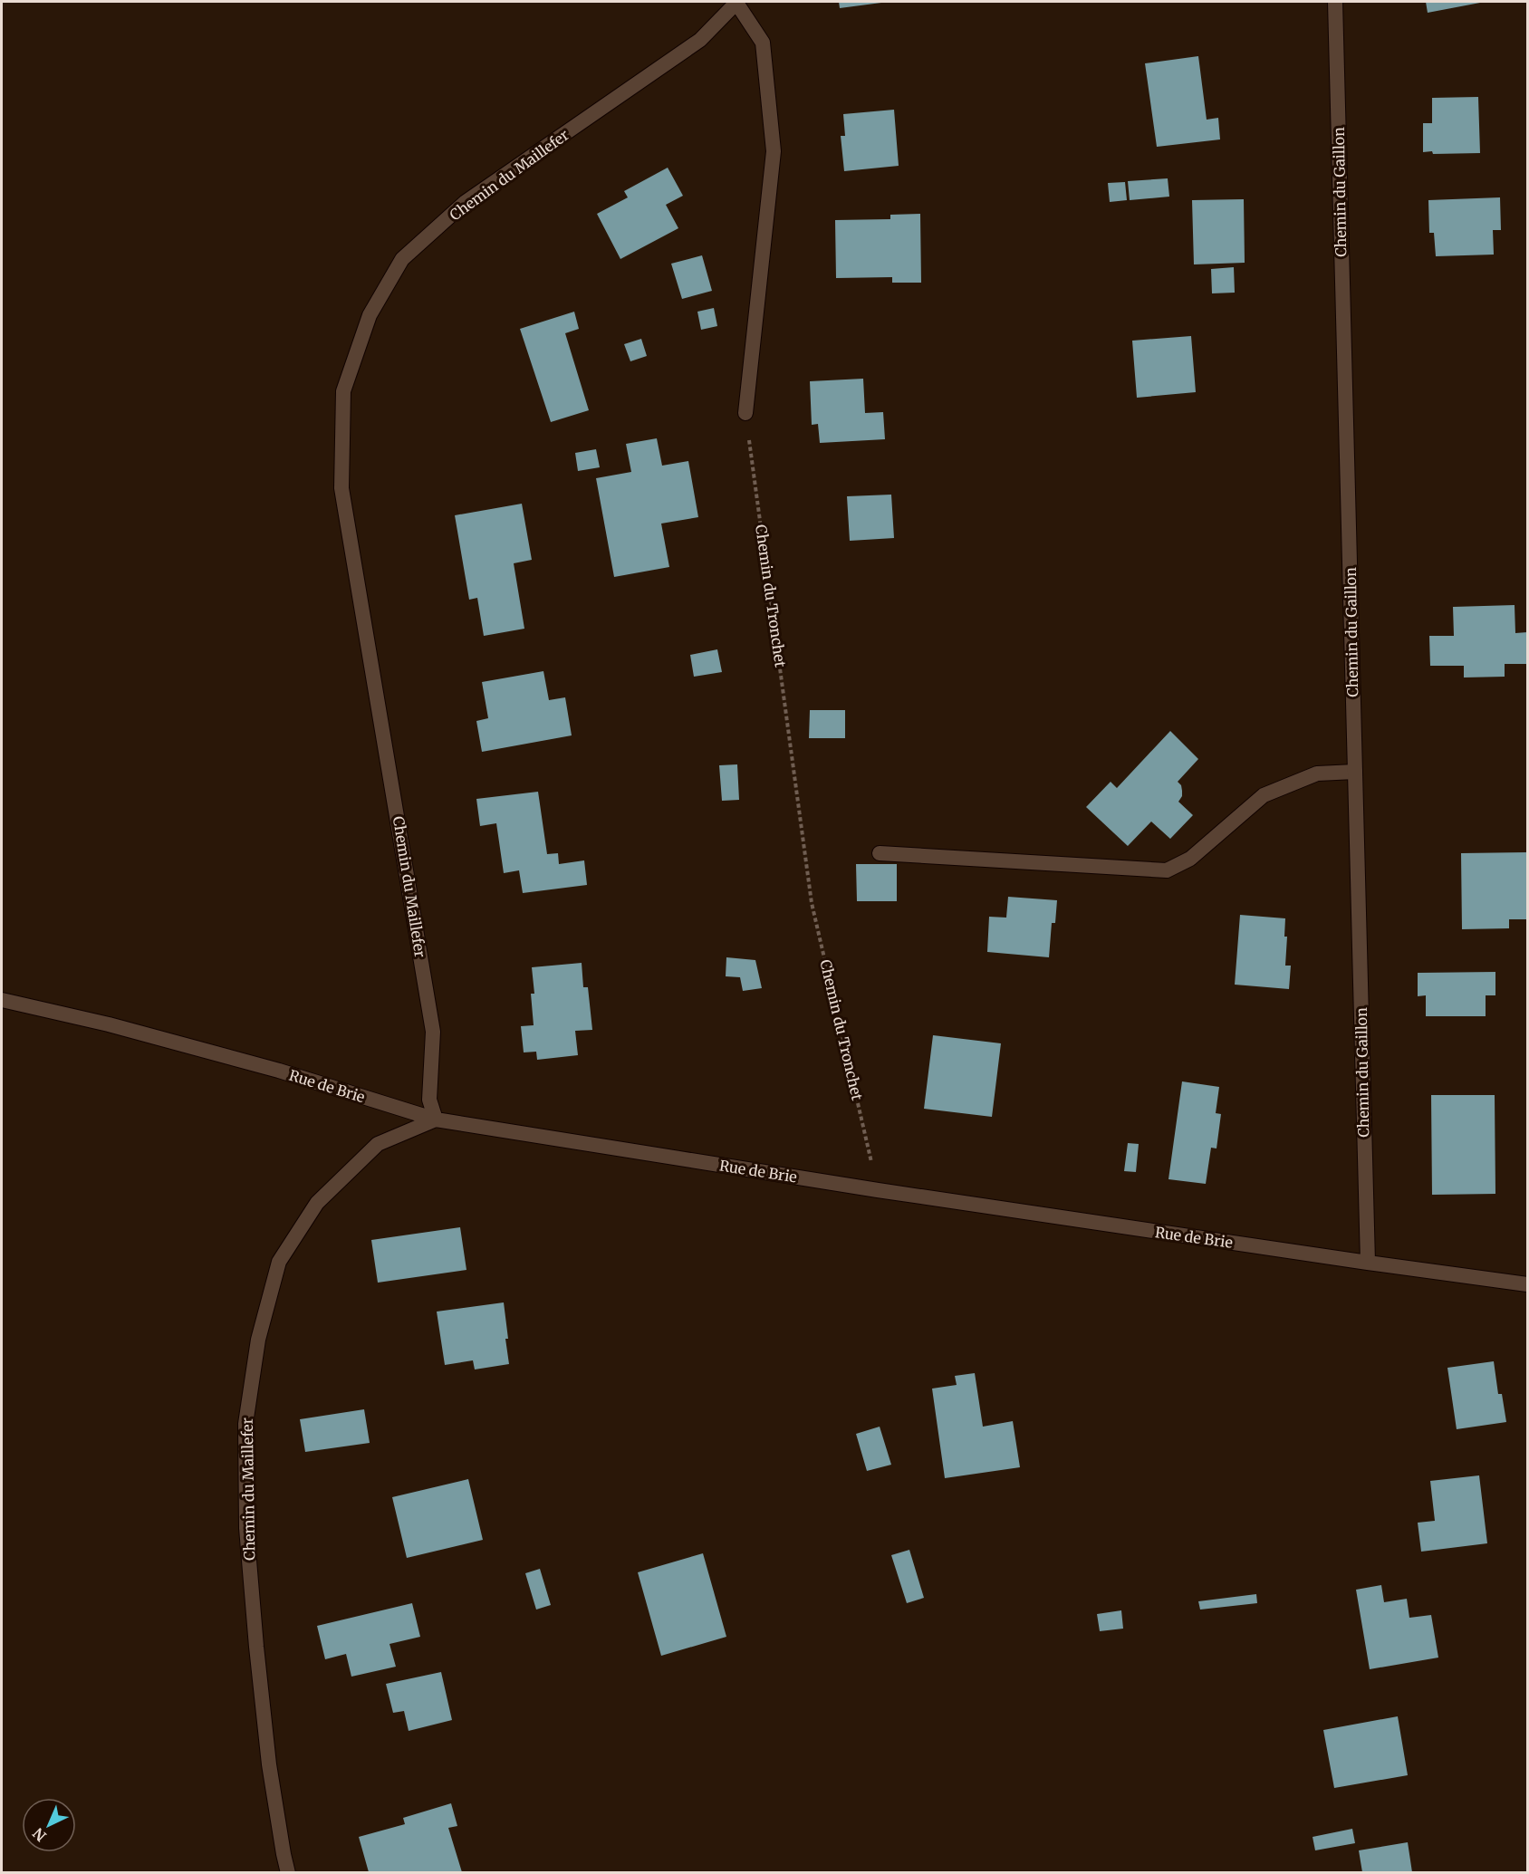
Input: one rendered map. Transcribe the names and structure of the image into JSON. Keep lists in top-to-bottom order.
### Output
{
  "streets": {
    "street": ["Chemin du Maillefer", "Chemin du Gaillon", "Rue de Brie"],
    "path": ["Chemin du Tronchet"]
  },
  "crossings": [
    ["Chemin du Maillefer", "Rue de Brie"],
    ["Chemin du Gaillon", "Rue de Brie"],
    ["Chemin du Tronchet", "Rue de Brie"]
  ],
  "north": "bottom left"
}
